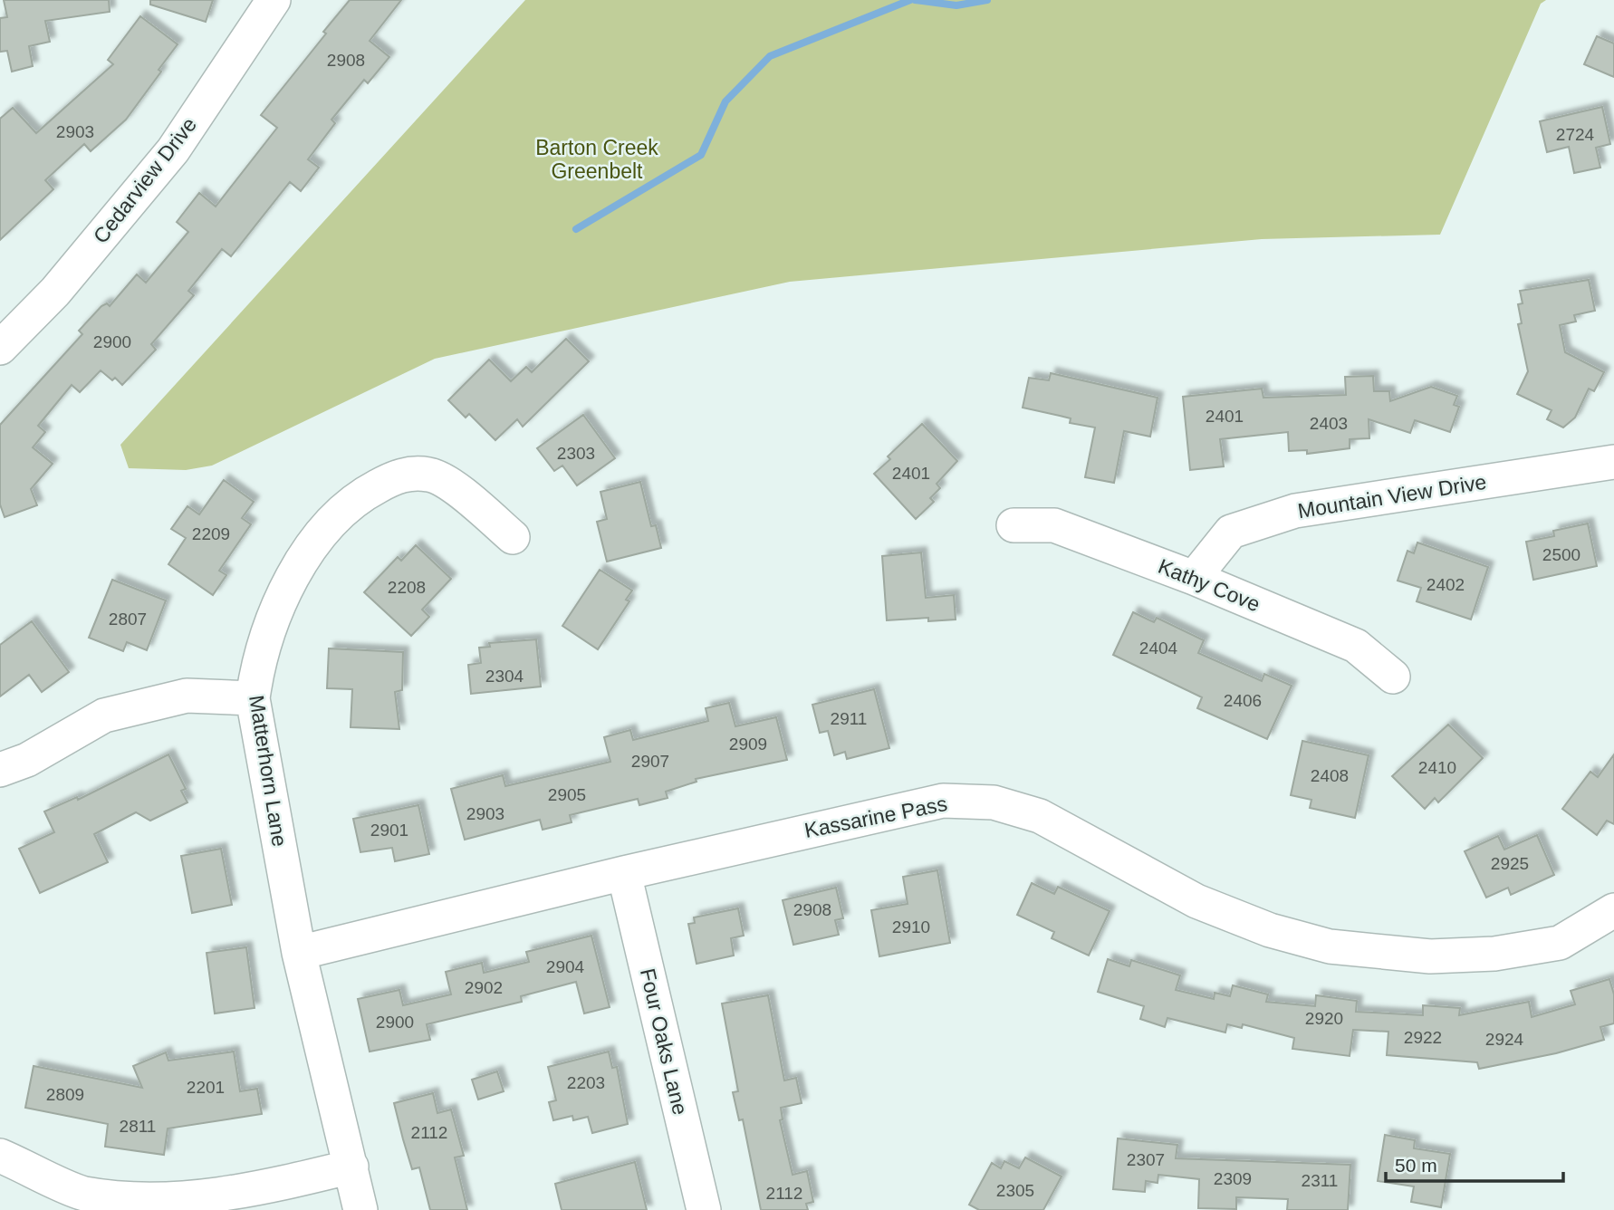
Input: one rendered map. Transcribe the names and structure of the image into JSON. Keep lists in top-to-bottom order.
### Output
{
  "streets": {
    "street": [
      "Cedarview Drive",
      "Mountain View Drive",
      "Kathy Cove",
      "Matterhorn Lane",
      "Kassarine Pass",
      "Four Oaks Lane"
    ]
  },
  "crossings": [
    ["Mountain View Drive", "Kathy Cove"],
    ["Matterhorn Lane", "Kassarine Pass"],
    ["Kassarine Pass", "Four Oaks Lane"]
  ],
  "parks": ["Barton Creek Greenbelt"],
  "house_numbers": [
    "2908",
    "2903",
    "2724",
    "2900",
    "2401",
    "2403",
    "2303",
    "2401",
    "2209",
    "2500",
    "2402",
    "2208",
    "2807",
    "2404",
    "2304",
    "2406",
    "2911",
    "2909",
    "2907",
    "2410",
    "2408",
    "2905",
    "2903",
    "2901",
    "2925",
    "2908",
    "2910",
    "2904",
    "2902",
    "2920",
    "2900",
    "2922",
    "2924",
    "2203",
    "2201",
    "2809",
    "2811",
    "2112",
    "2307",
    "2309",
    "2311",
    "2305",
    "2112"
  ],
  "scale_bar": "50 m"
}
